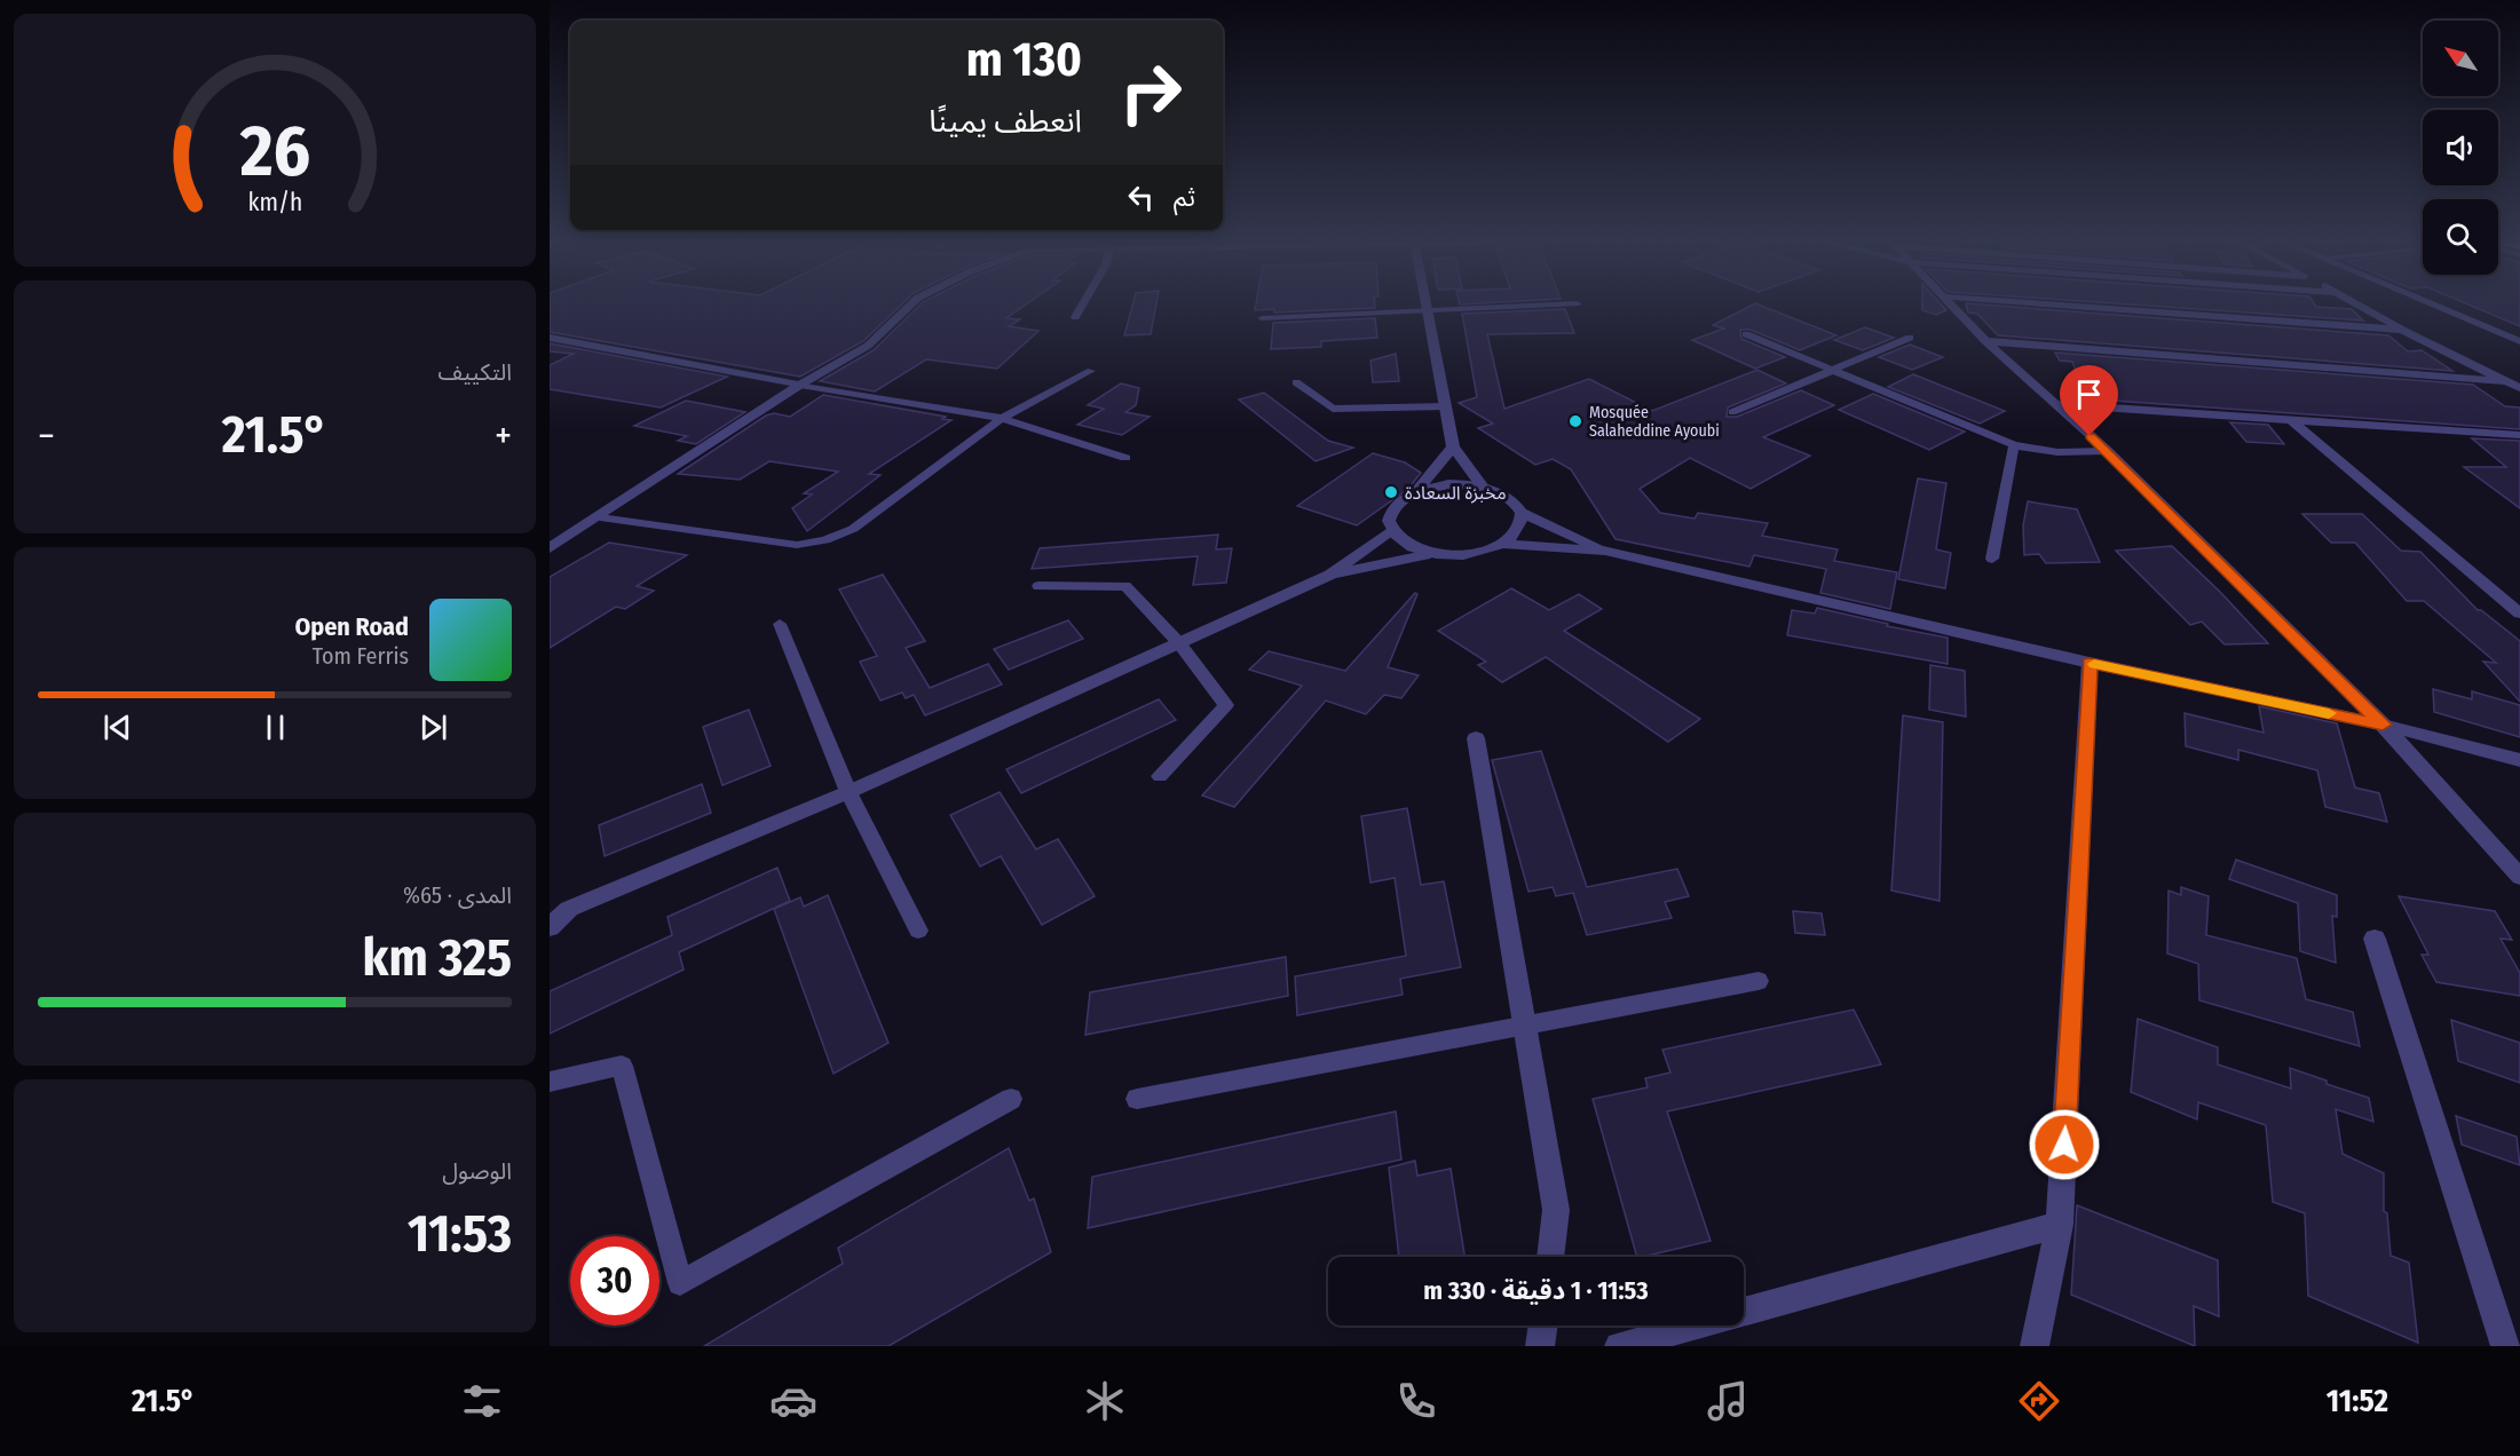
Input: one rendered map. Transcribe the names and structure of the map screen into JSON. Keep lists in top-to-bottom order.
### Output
{
  "places": ["Mosquée Salaheddine Ayoubi", "مخبزة السعادة"],
  "north": "top left",
  "page": {
    "turn": ["130 m", "انعطف يمينًا"],
    "then": "ثم",
    "tile": [
      "التكييف",
      ["المدى · 65%", "325 km"],
      ["الوصول", "11:53"]
    ],
    "heat": ["−", "21.5°", "+"],
    "song": ["Open Road", "Tom Ferris"],
    "limit": "30",
    "trip": "11:53 · 1 دقيقة · 330 m",
    "tabs": ["11:52", "21.5°"],
    "gauge": ["26", "km/h"]
  }
}
